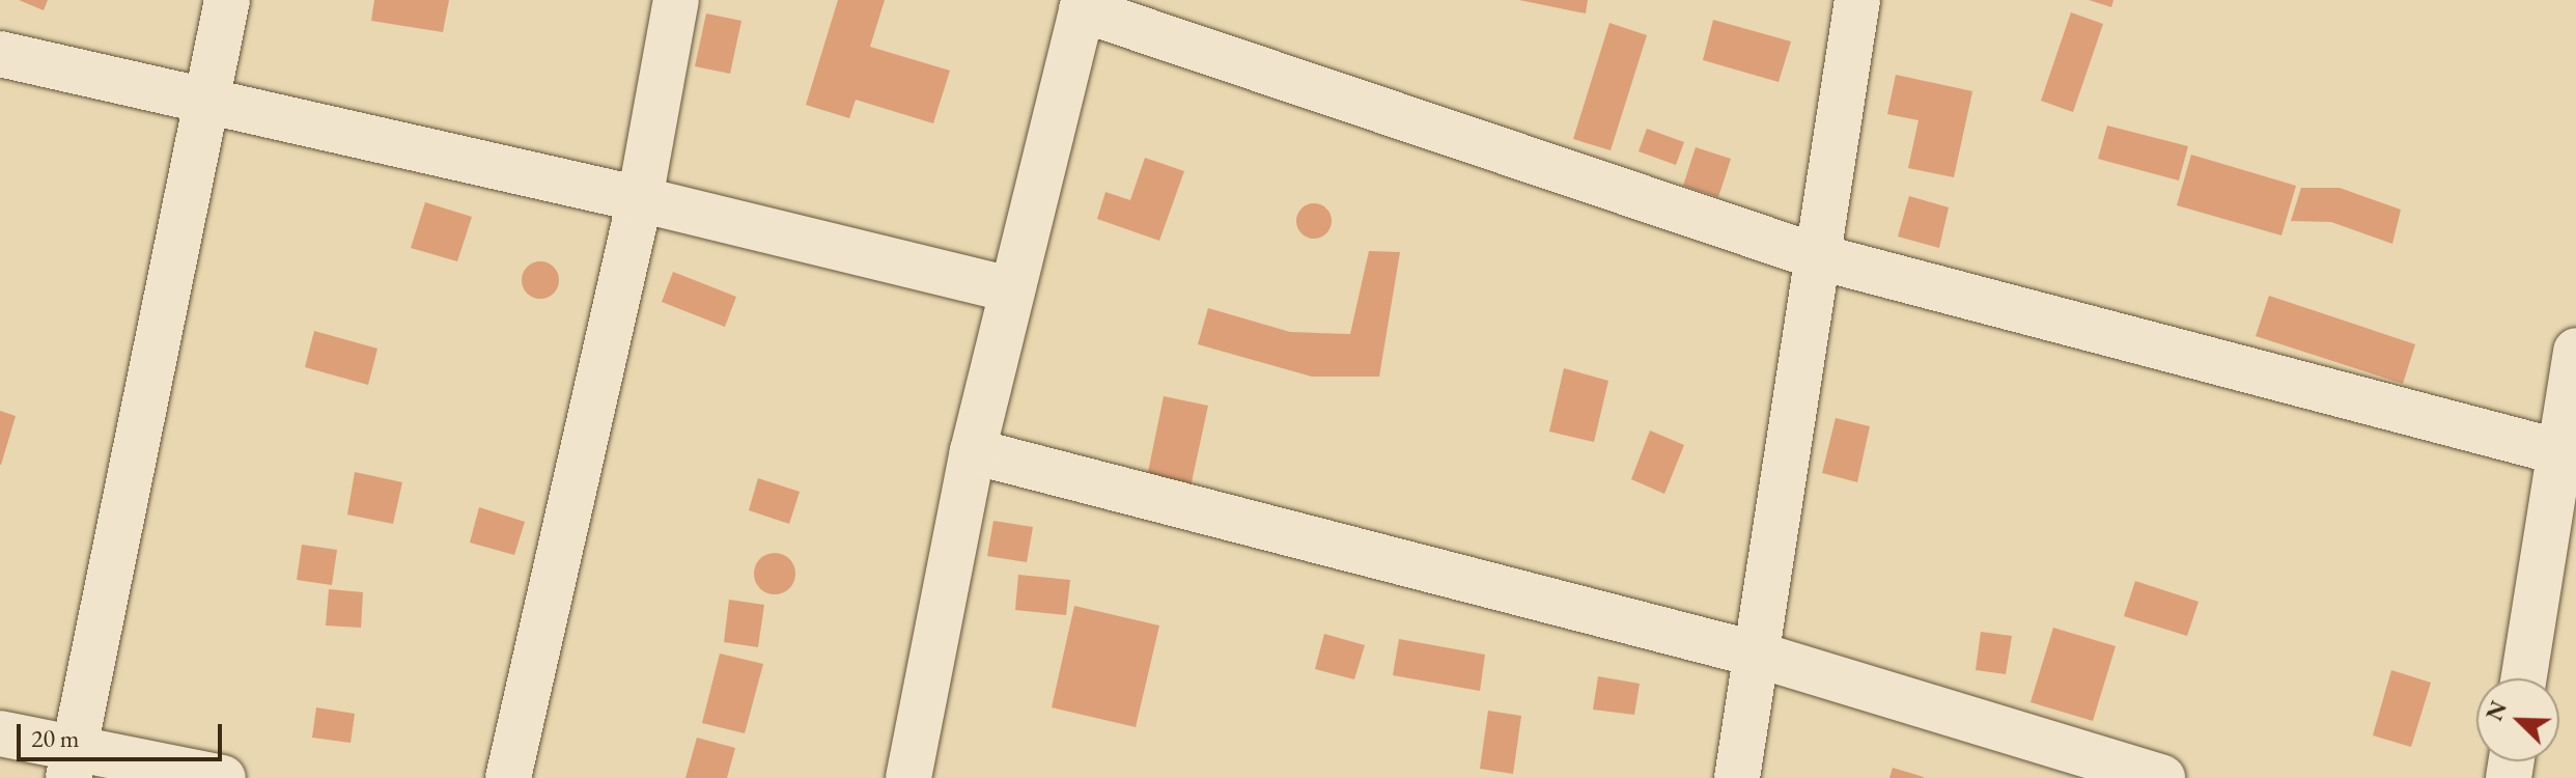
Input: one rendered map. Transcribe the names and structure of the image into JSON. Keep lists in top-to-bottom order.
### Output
{
  "scale_bar": "20 m",
  "north": "top left"
}
